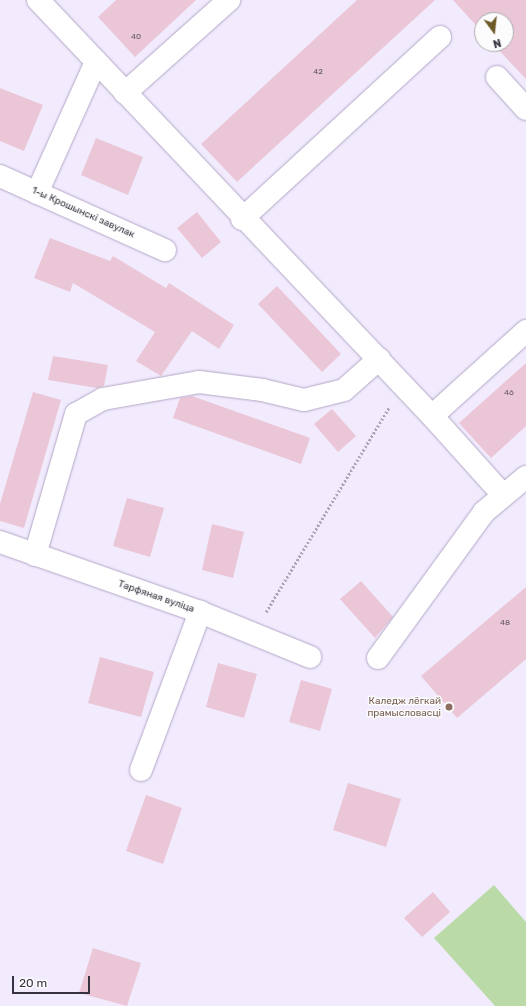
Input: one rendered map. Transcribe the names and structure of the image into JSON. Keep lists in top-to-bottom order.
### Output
{
  "streets": {
    "street": ["1-ы Крошынскі завулак", "Тарфяная вуліца"]
  },
  "places": ["Каледж лёгкай прамысловасці"],
  "house_numbers": [
    "40",
    "42",
    "46",
    "48"
  ],
  "scale_bar": "20 m",
  "north": "bottom"
}
